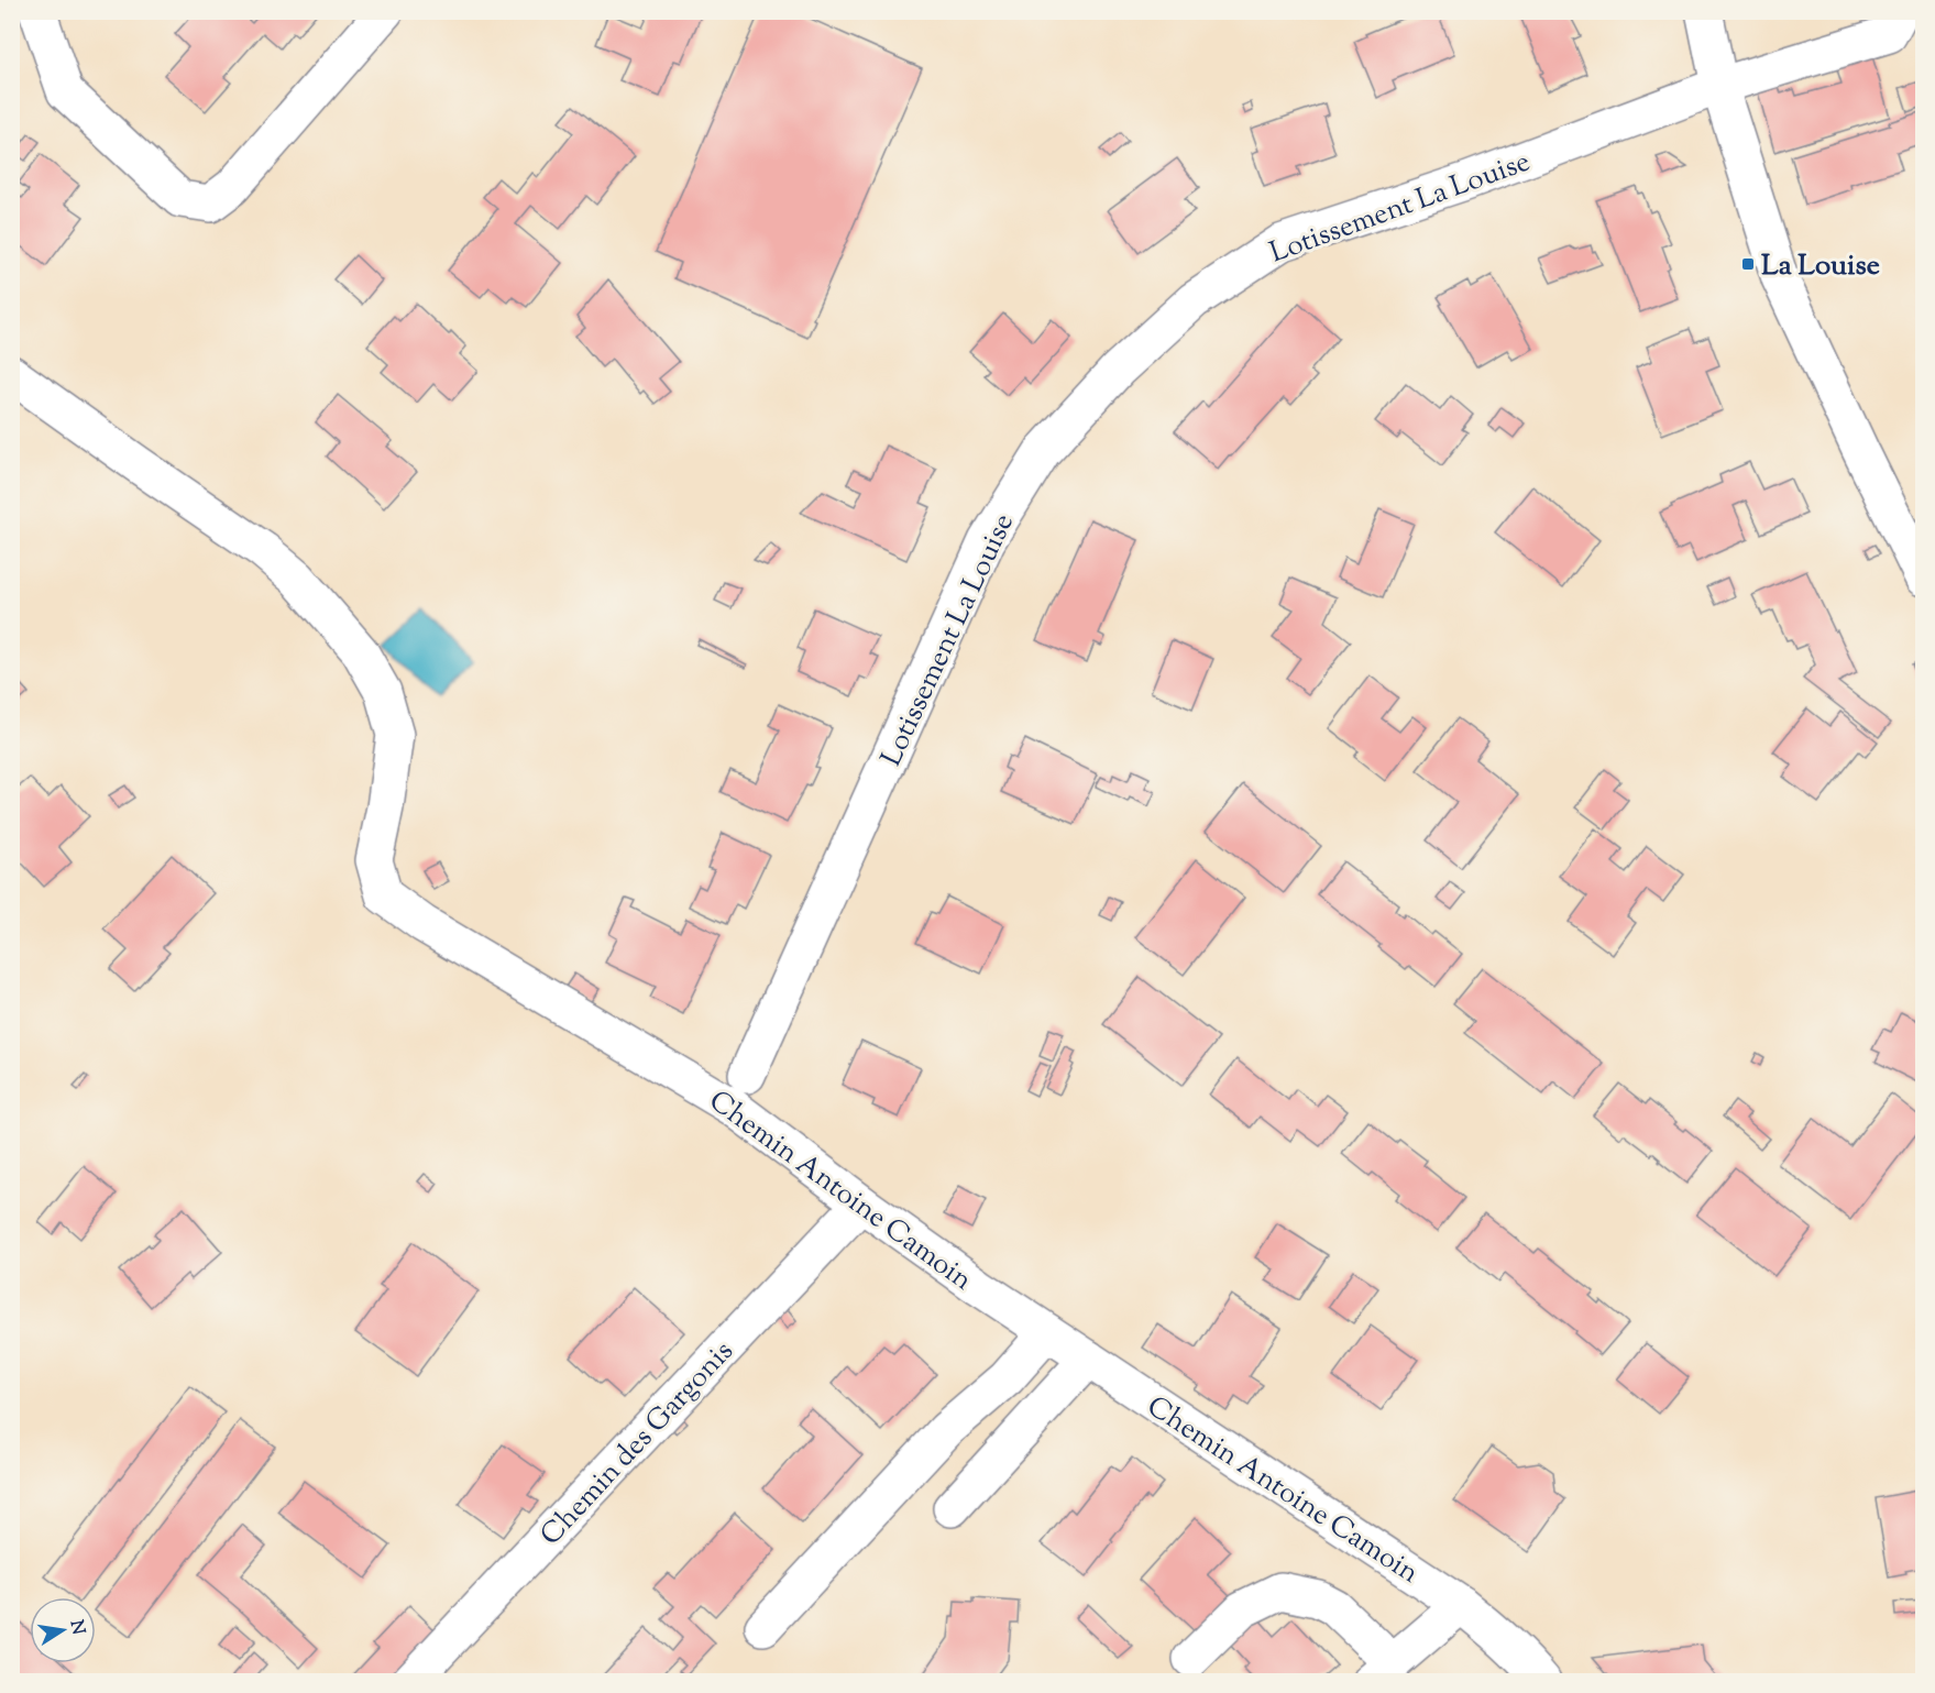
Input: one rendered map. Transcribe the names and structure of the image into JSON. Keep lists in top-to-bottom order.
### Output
{
  "streets": {
    "street": ["Lotissement La Louise", "Chemin Antoine Camoin", "Chemin des Gargonis"]
  },
  "crossings": [
    ["Chemin Antoine Camoin", "Chemin des Gargonis"]
  ],
  "places": {
    "transit": ["La Louise"]
  },
  "north": "right"
}
